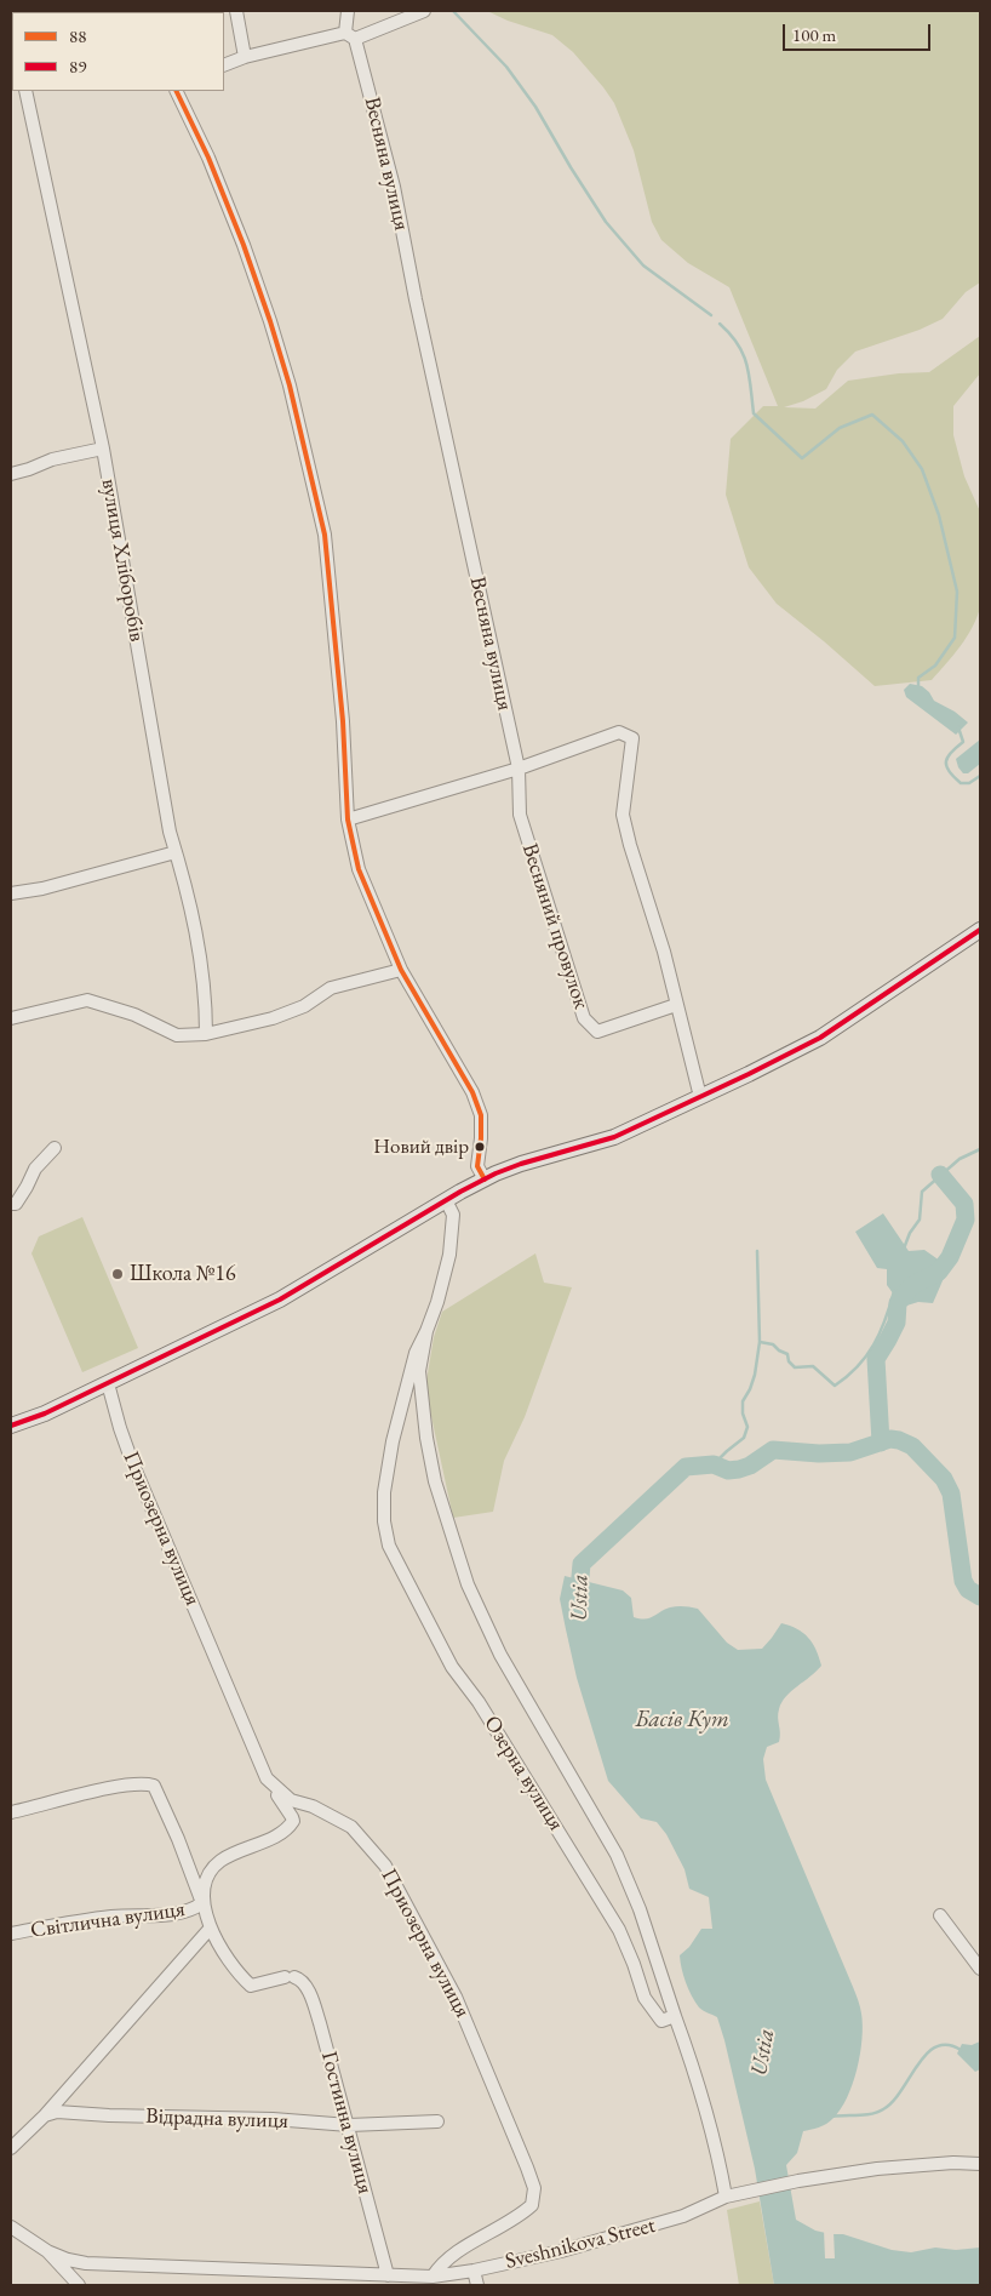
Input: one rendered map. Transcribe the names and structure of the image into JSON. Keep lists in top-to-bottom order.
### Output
{
  "streets": {
    "street": [
      "Весняна вулиця",
      "вулиця Хліборобів",
      "Весняний провулок",
      "Приозерна вулиця",
      "Озерна вулиця",
      "Світлична вулиця",
      "Відрадна вулиця",
      "Гостинна вулиця",
      "Sveshnikova Street"
    ]
  },
  "crossings": [
    ["Весняна вулиця", "Весняний провулок"],
    ["Приозерна вулиця", "Sveshnikova Street"],
    ["Світлична вулиця", "Гостинна вулиця"],
    ["Відрадна вулиця", "Гостинна вулиця"],
    ["Гостинна вулиця", "Sveshnikova Street"]
  ],
  "water": ["Ustia", "Басів Кут"],
  "places": ["Новий двір", "Школа №16"],
  "lines": ["transit line 88", "transit line 89"],
  "legend": ["88", "89"],
  "scale_bar": "100 m"
}
